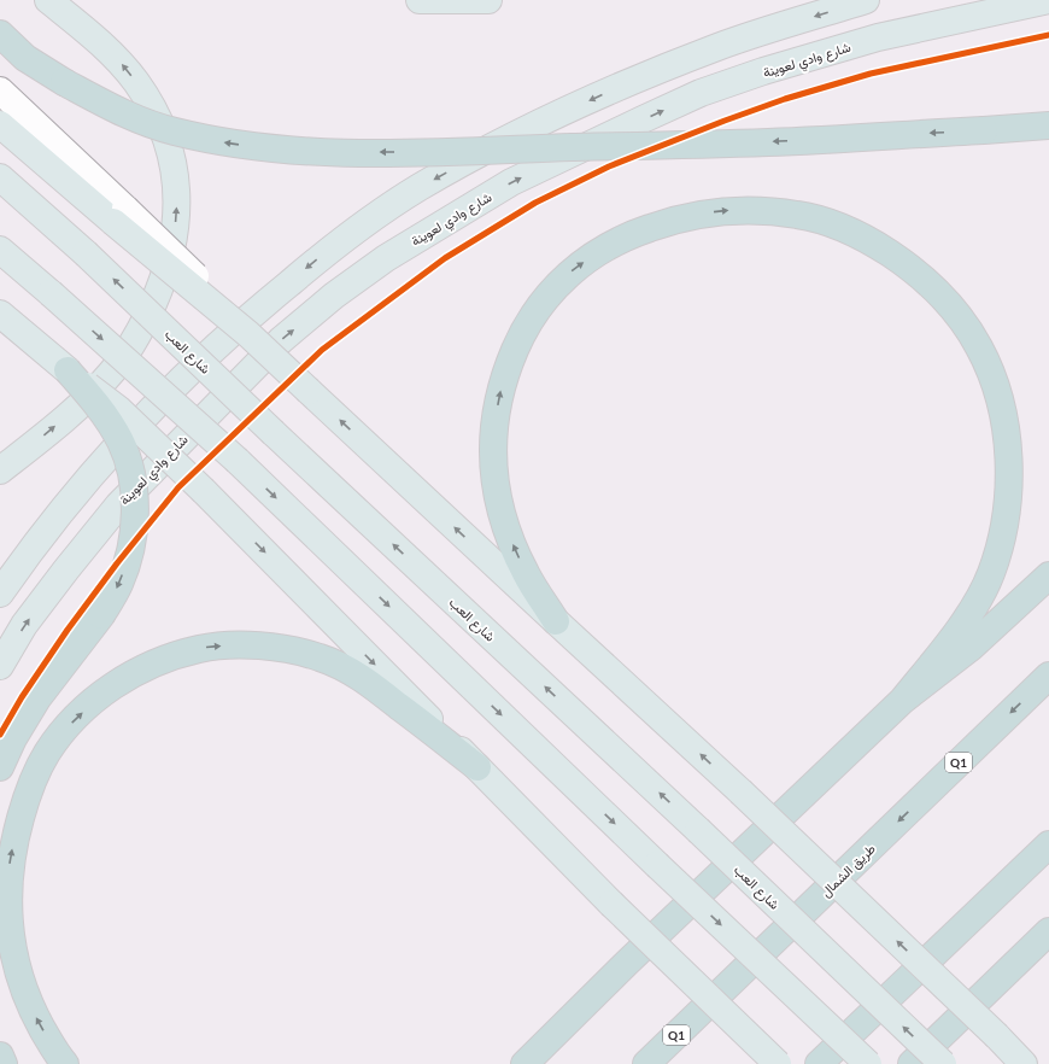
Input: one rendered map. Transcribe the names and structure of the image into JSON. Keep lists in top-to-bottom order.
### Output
{
  "streets": {
    "highway": ["Q1", "طريق الشمال"],
    "main road": ["شارع وادي لعوينة", "شارع العب"]
  }
}
